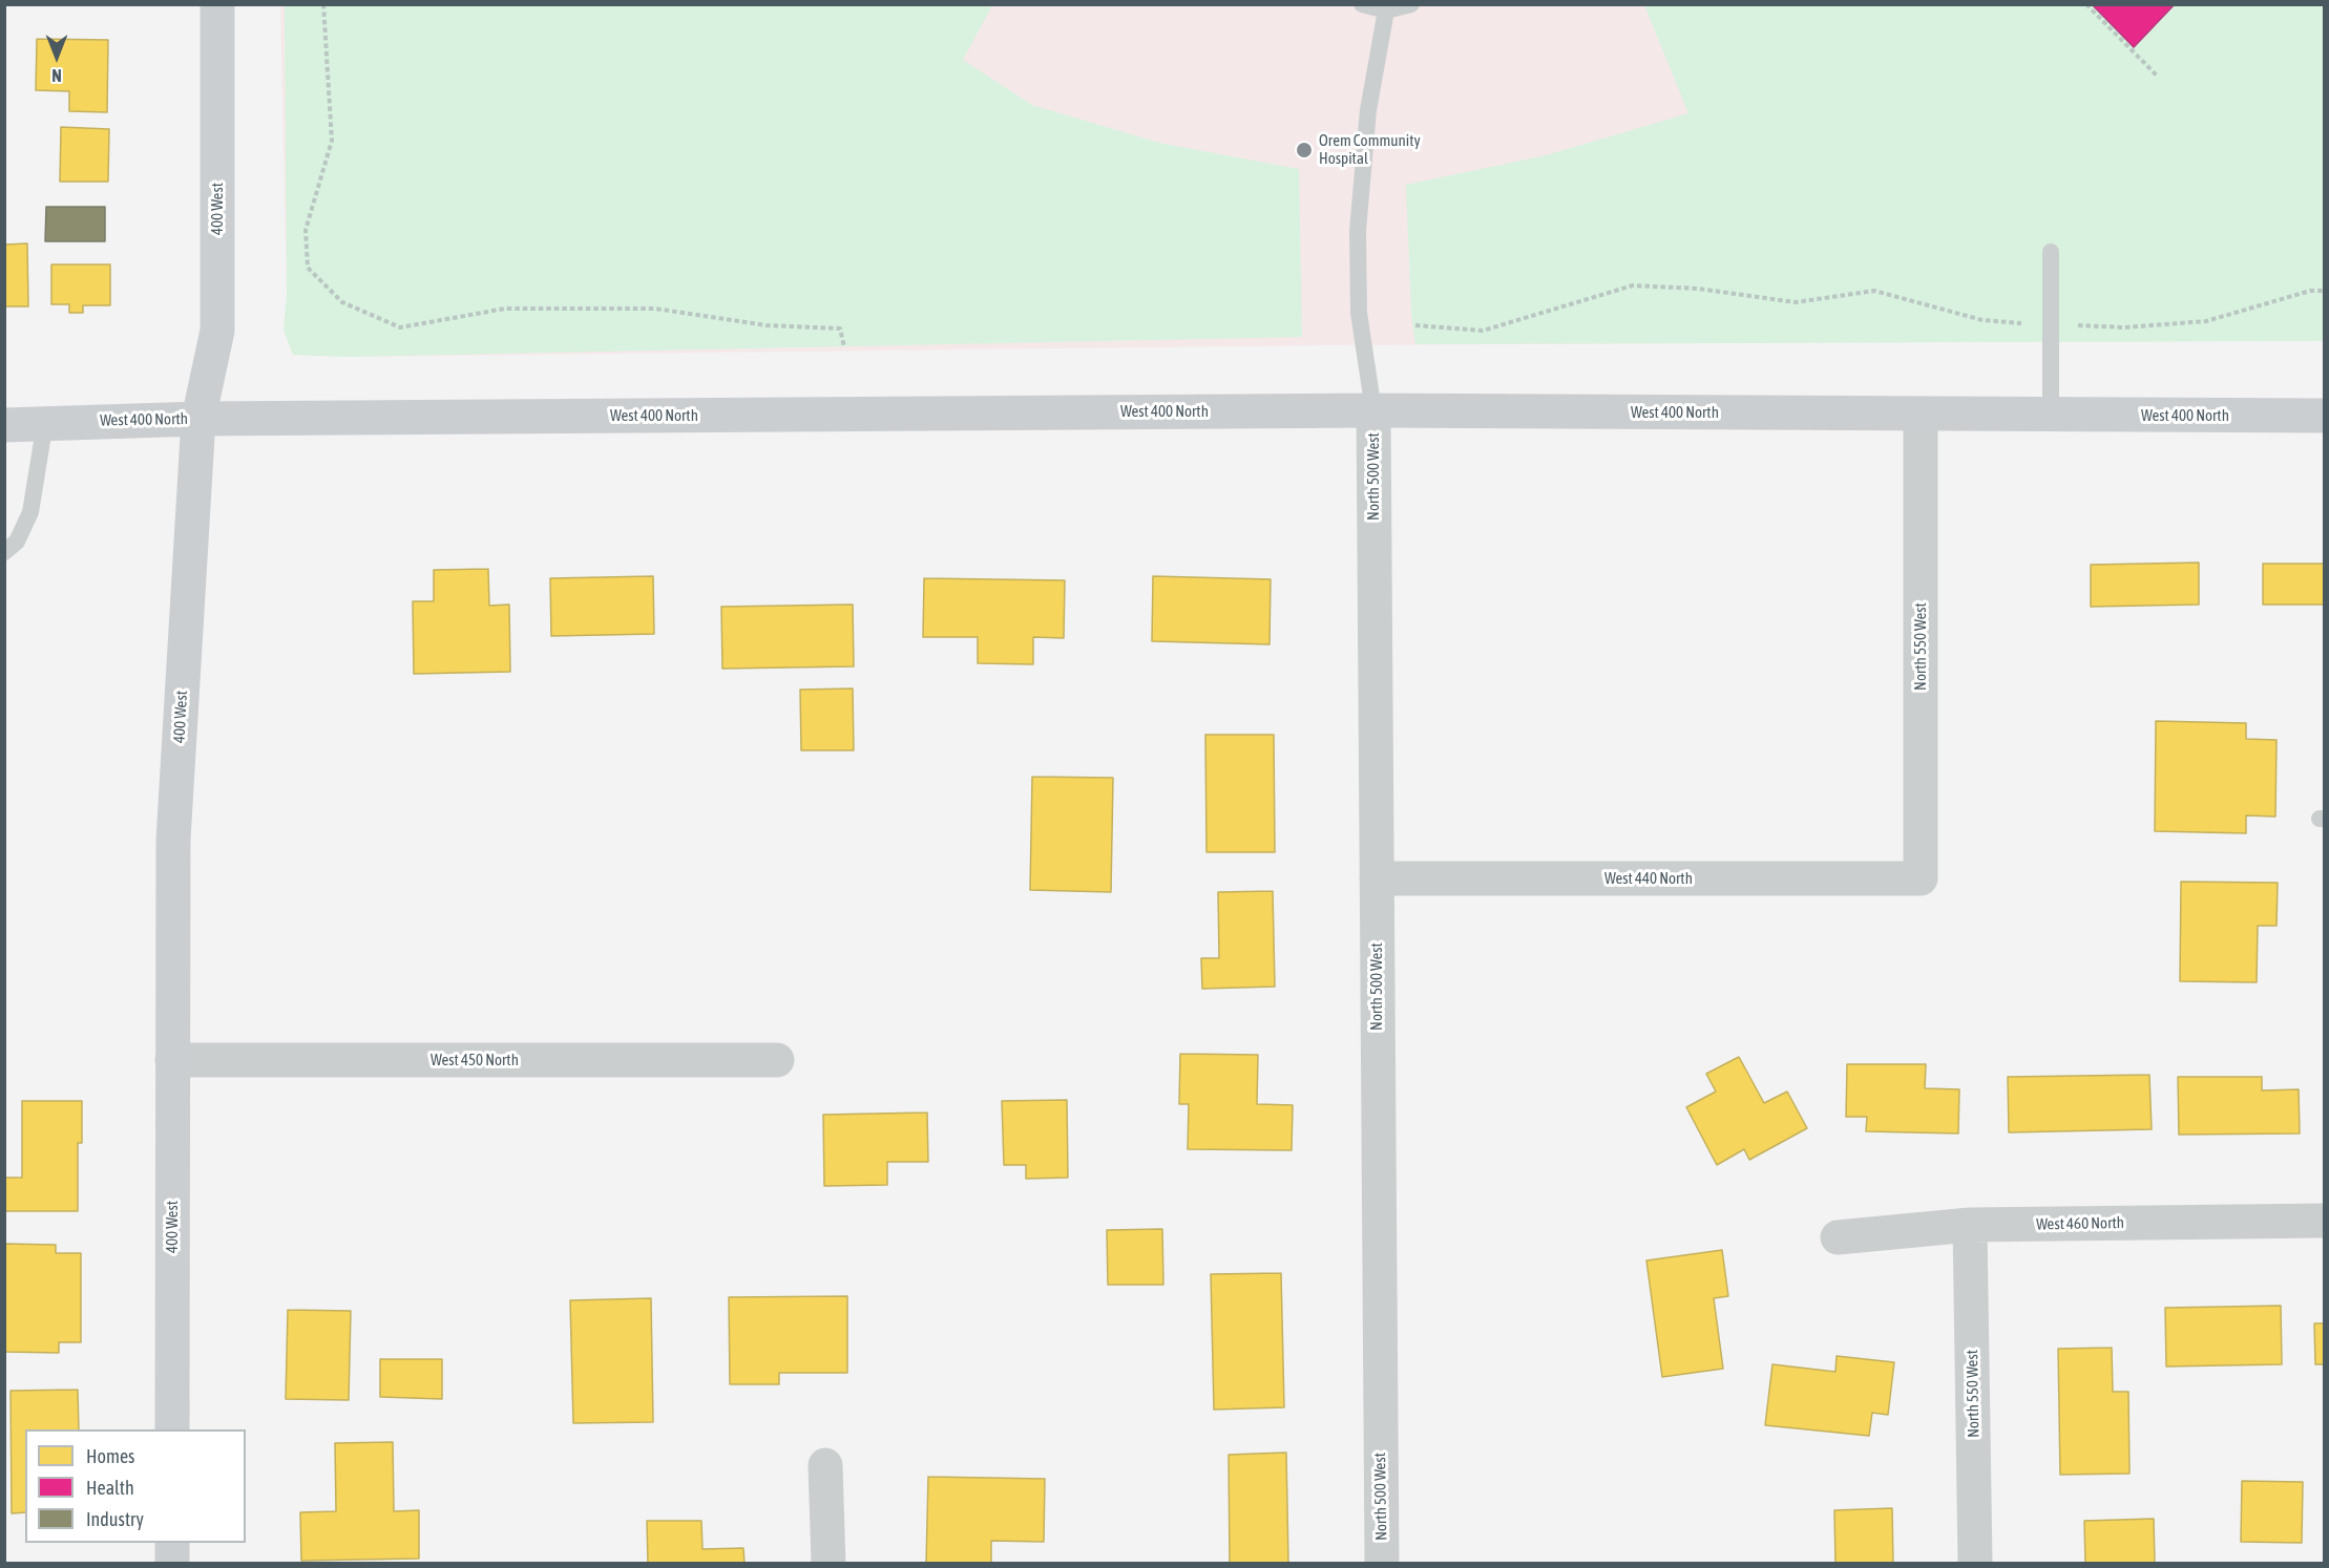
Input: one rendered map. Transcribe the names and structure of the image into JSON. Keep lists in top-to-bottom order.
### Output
{
  "streets": {
    "main road": ["400 West", "West 400 North"],
    "street": [
      "North 500 West",
      "North 550 West",
      "West 440 North",
      "West 450 North",
      "West 460 North"
    ]
  },
  "crossings": [
    ["400 West", "West 400 North"],
    ["400 West", "West 450 North"],
    ["West 400 North", "North 500 West"],
    ["West 400 North", "North 550 West"],
    ["North 500 West", "West 440 North"],
    ["North 550 West", "West 440 North"],
    ["North 550 West", "West 460 North"]
  ],
  "places": ["Orem Community Hospital"],
  "legend": ["Homes", "Health", "Industry"],
  "north": "bottom"
}
